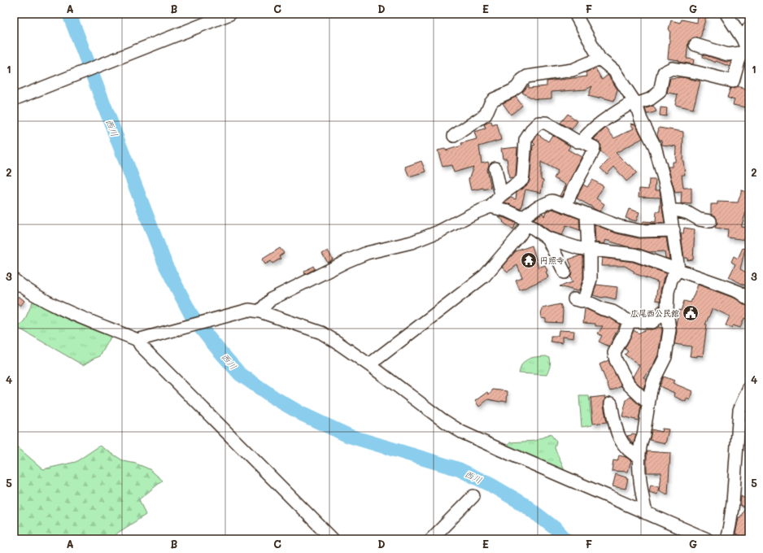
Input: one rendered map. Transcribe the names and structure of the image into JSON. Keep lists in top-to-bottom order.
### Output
{
  "water": ["西川"],
  "places": {
    "temple": ["円照寺"],
    "public building": ["広尾西公民館"]
  },
  "grid": {
    "columns": [
      "A",
      "B",
      "C",
      "D",
      "E",
      "F",
      "G"
    ],
    "rows": [
      "1",
      "2",
      "3",
      "4",
      "5"
    ]
  }
}
